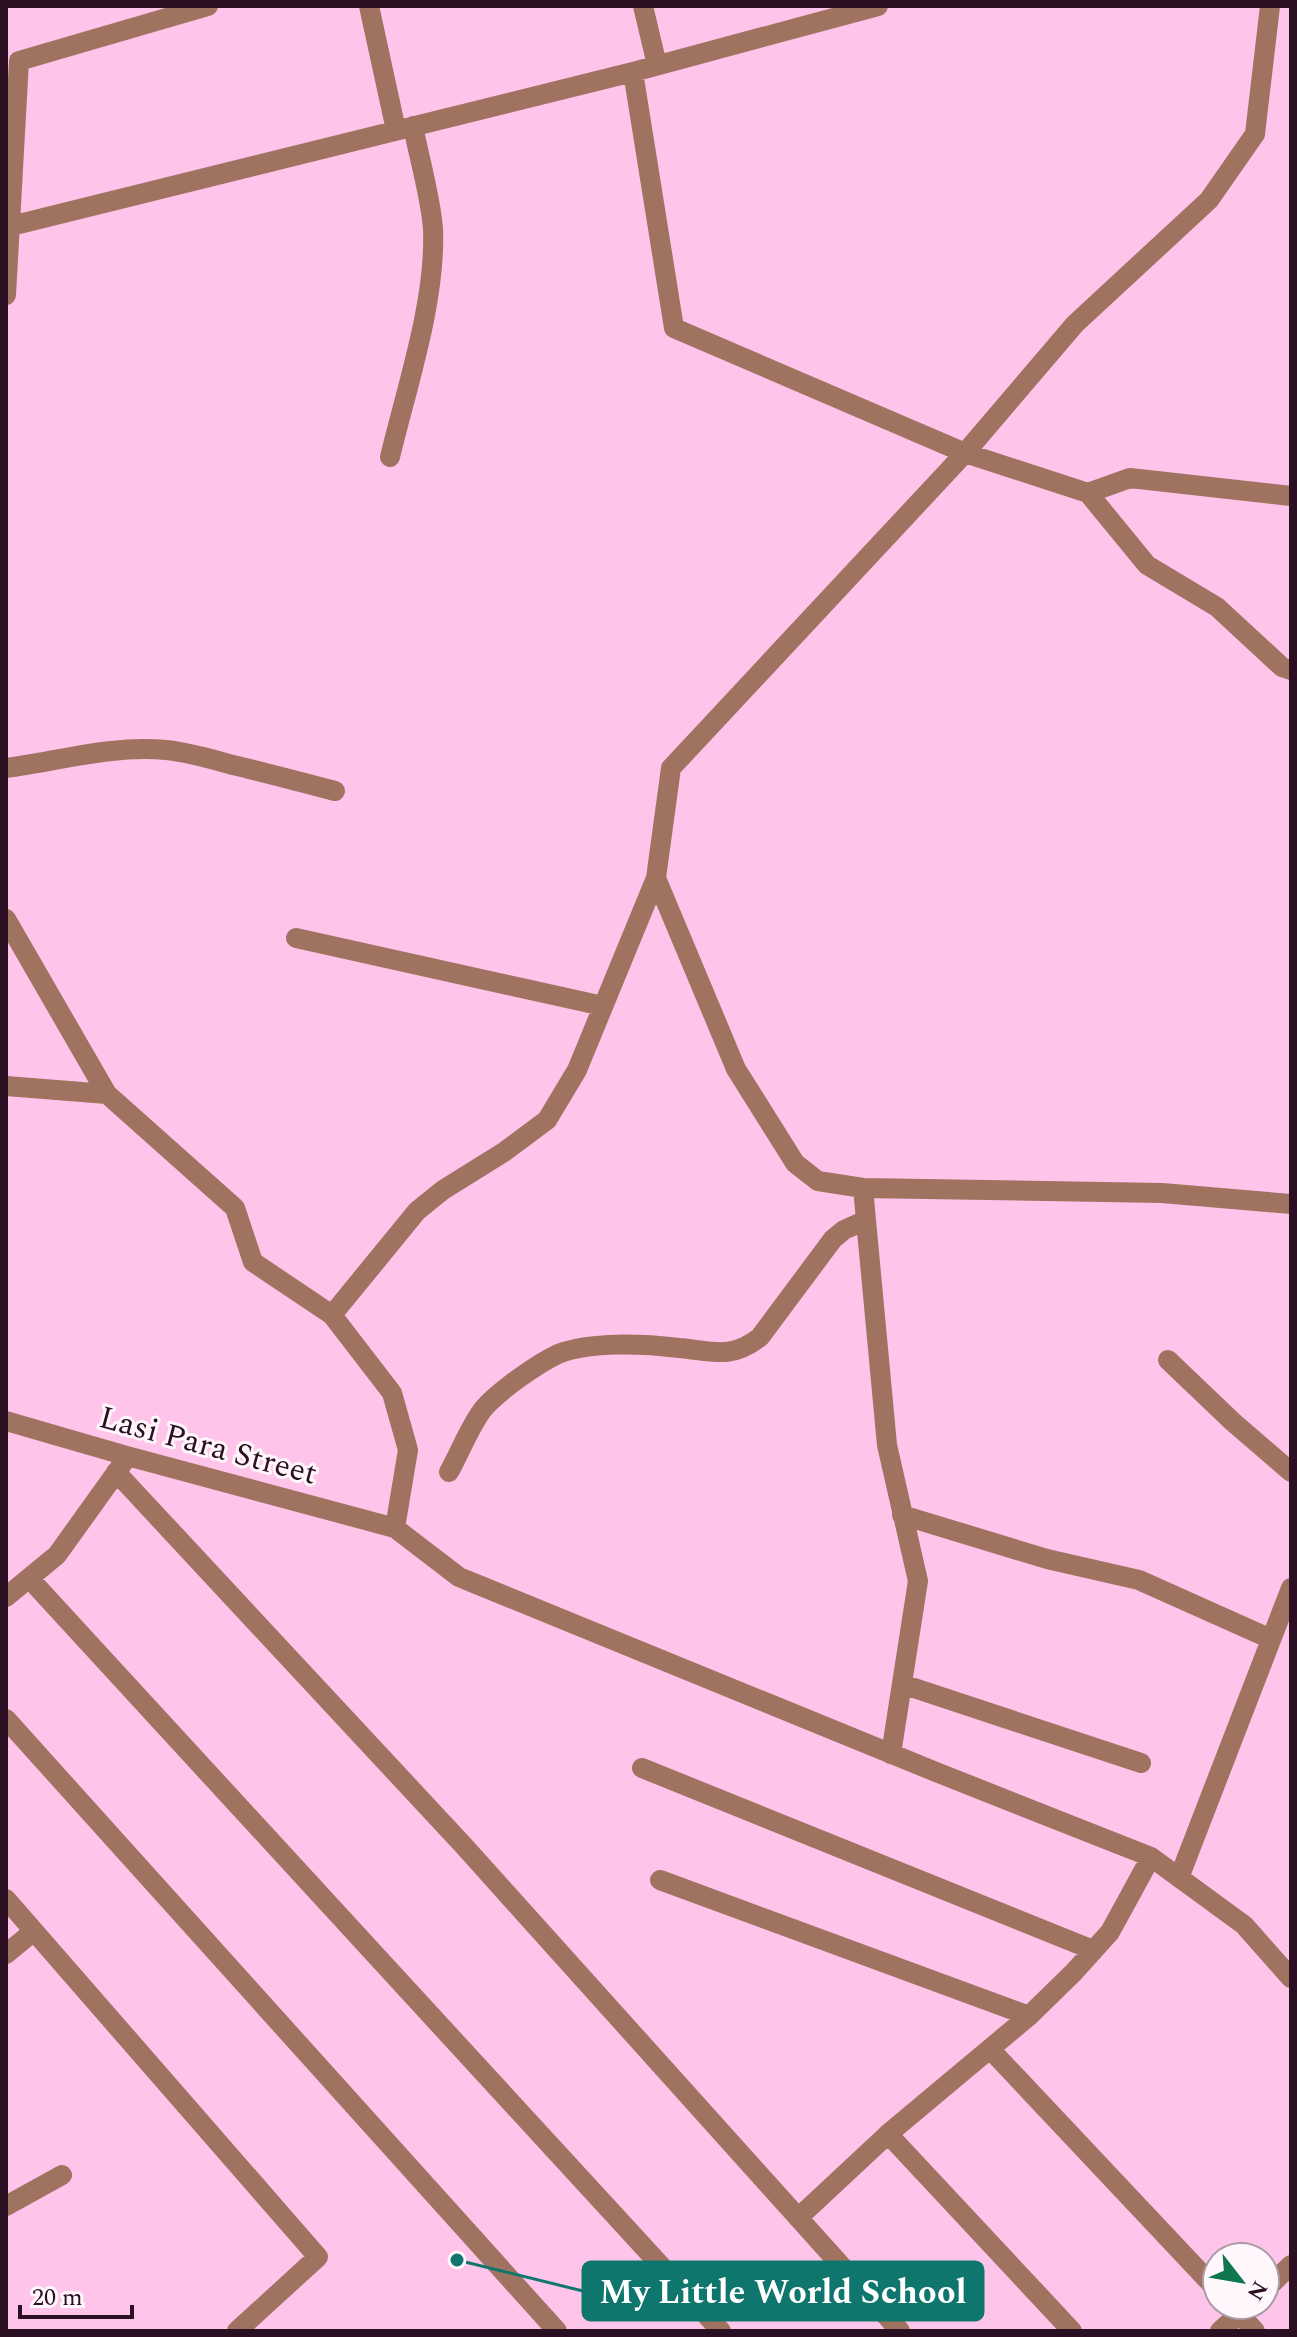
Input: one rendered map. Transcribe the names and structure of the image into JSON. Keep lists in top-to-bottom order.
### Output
{
  "streets": {
    "street": ["Lasi Para Street"]
  },
  "places": ["My Little World School"],
  "scale_bar": "20 m",
  "north": "bottom right"
}
